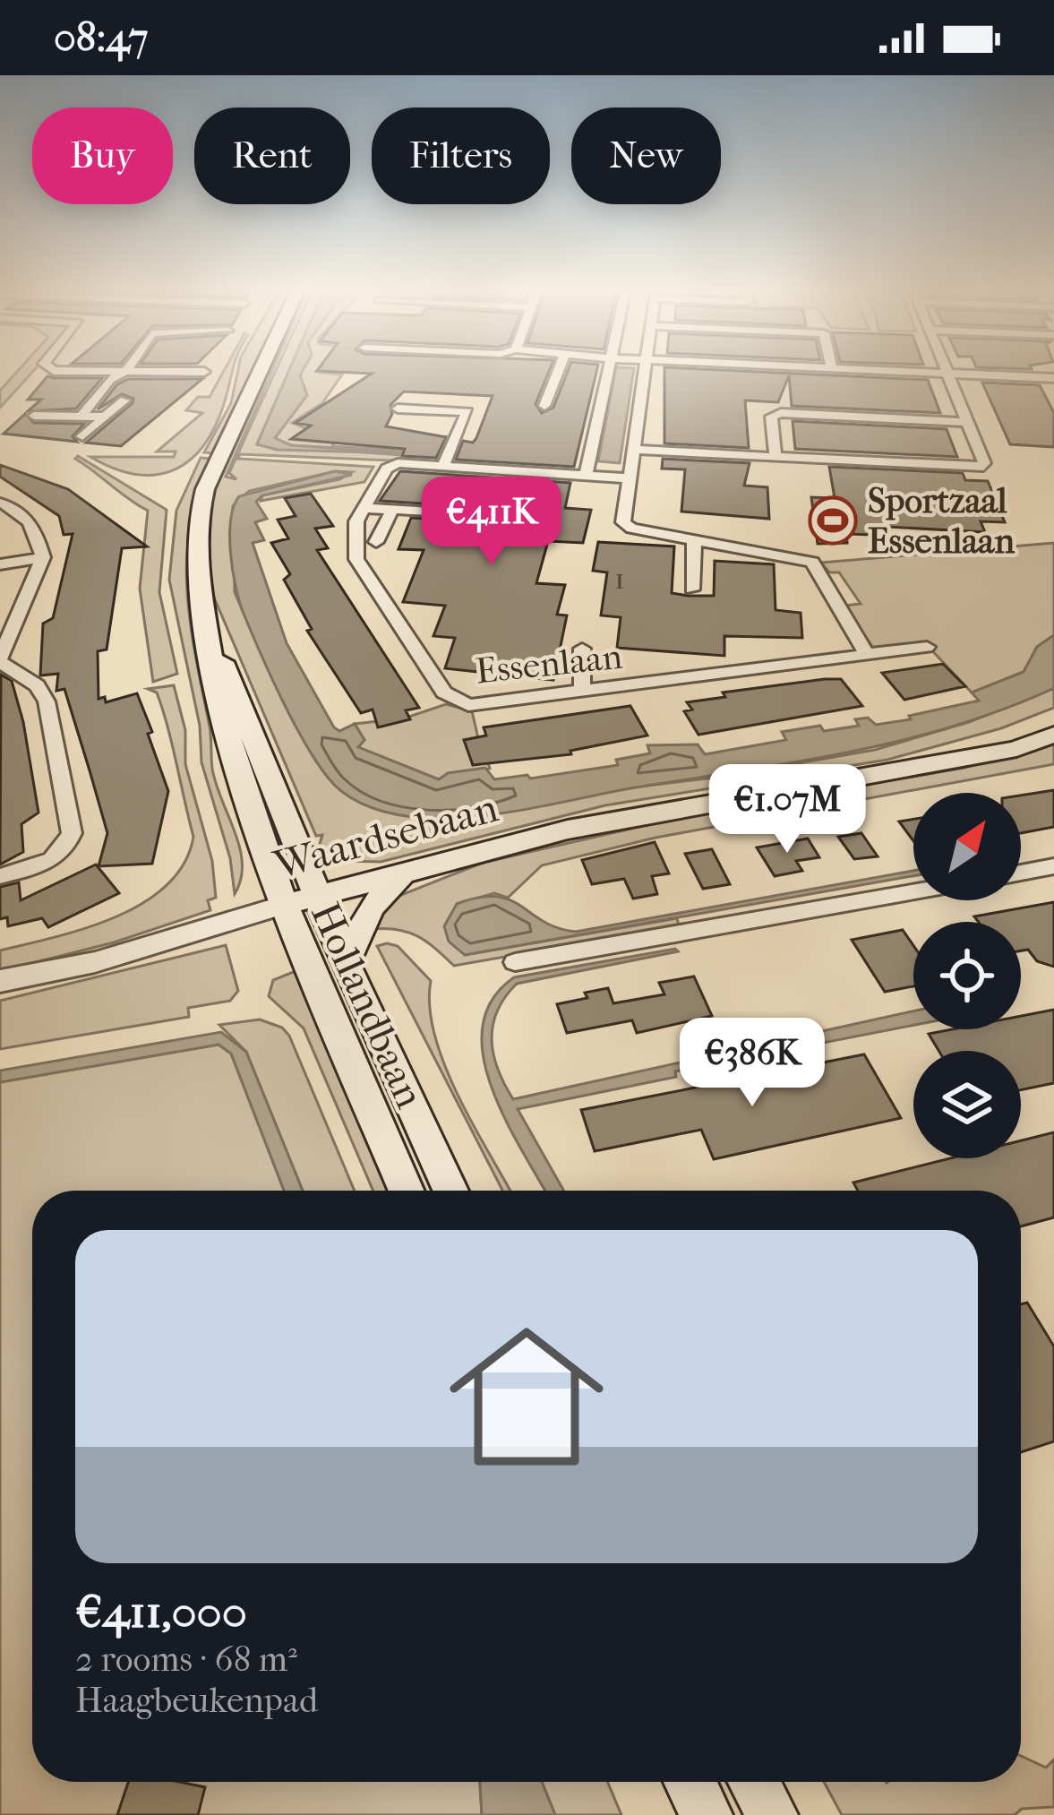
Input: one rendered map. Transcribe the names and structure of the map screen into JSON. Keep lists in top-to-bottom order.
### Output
{
  "streets": {
    "main road": ["Waardsebaan", "Hollandbaan"],
    "street": ["Essenlaan"]
  },
  "crossings": [
    ["Waardsebaan", "Hollandbaan"]
  ],
  "places": {
    "sports": ["Sportzaal Essenlaan"]
  },
  "house_numbers": ["1"],
  "north": "top right",
  "page": {
    "status": "08:47",
    "chip": [
      "Buy",
      "Rent",
      "Filters",
      "New"
    ],
    "price": ["€411K", "€1.07M", "€386K"],
    "list": [
      {
        "name": "€411,000",
        "note": "2 rooms · 68 m² · Haagbeukenpad"
      }
    ]
  }
}
